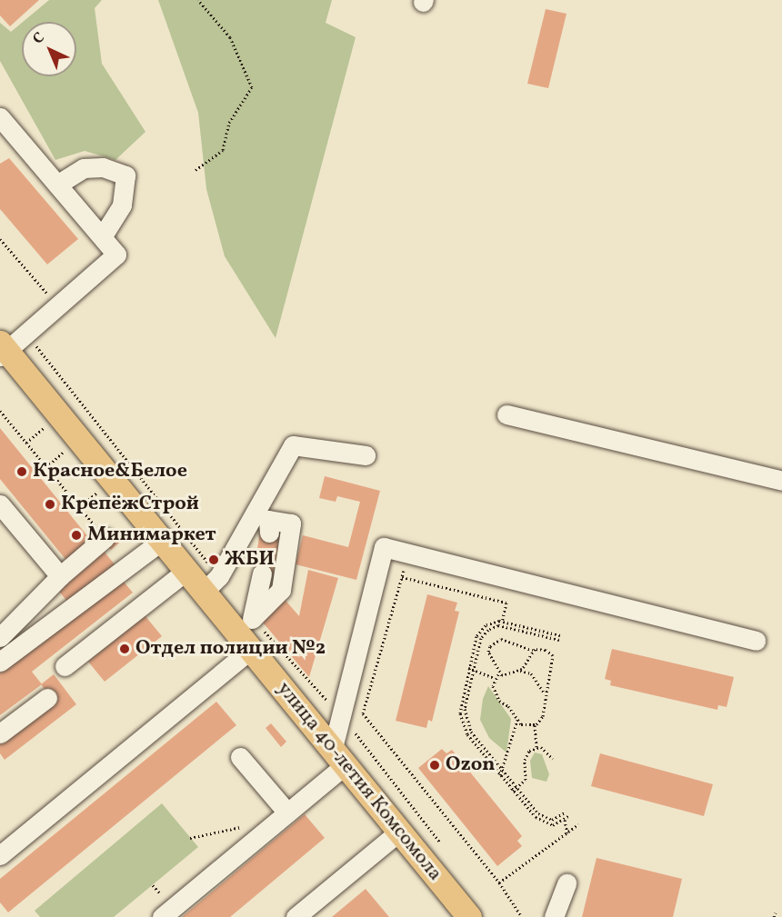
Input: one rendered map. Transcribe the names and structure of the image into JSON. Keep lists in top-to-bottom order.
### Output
{
  "streets": {
    "main road": ["улица 40-летия Комсомола"]
  },
  "places": [
    "Красное&Белое",
    "КрепёжСтрой",
    "Минимаркет",
    "ЖБИ",
    "Отдел полиции №2",
    "Ozon"
  ],
  "north": "top left"
}
